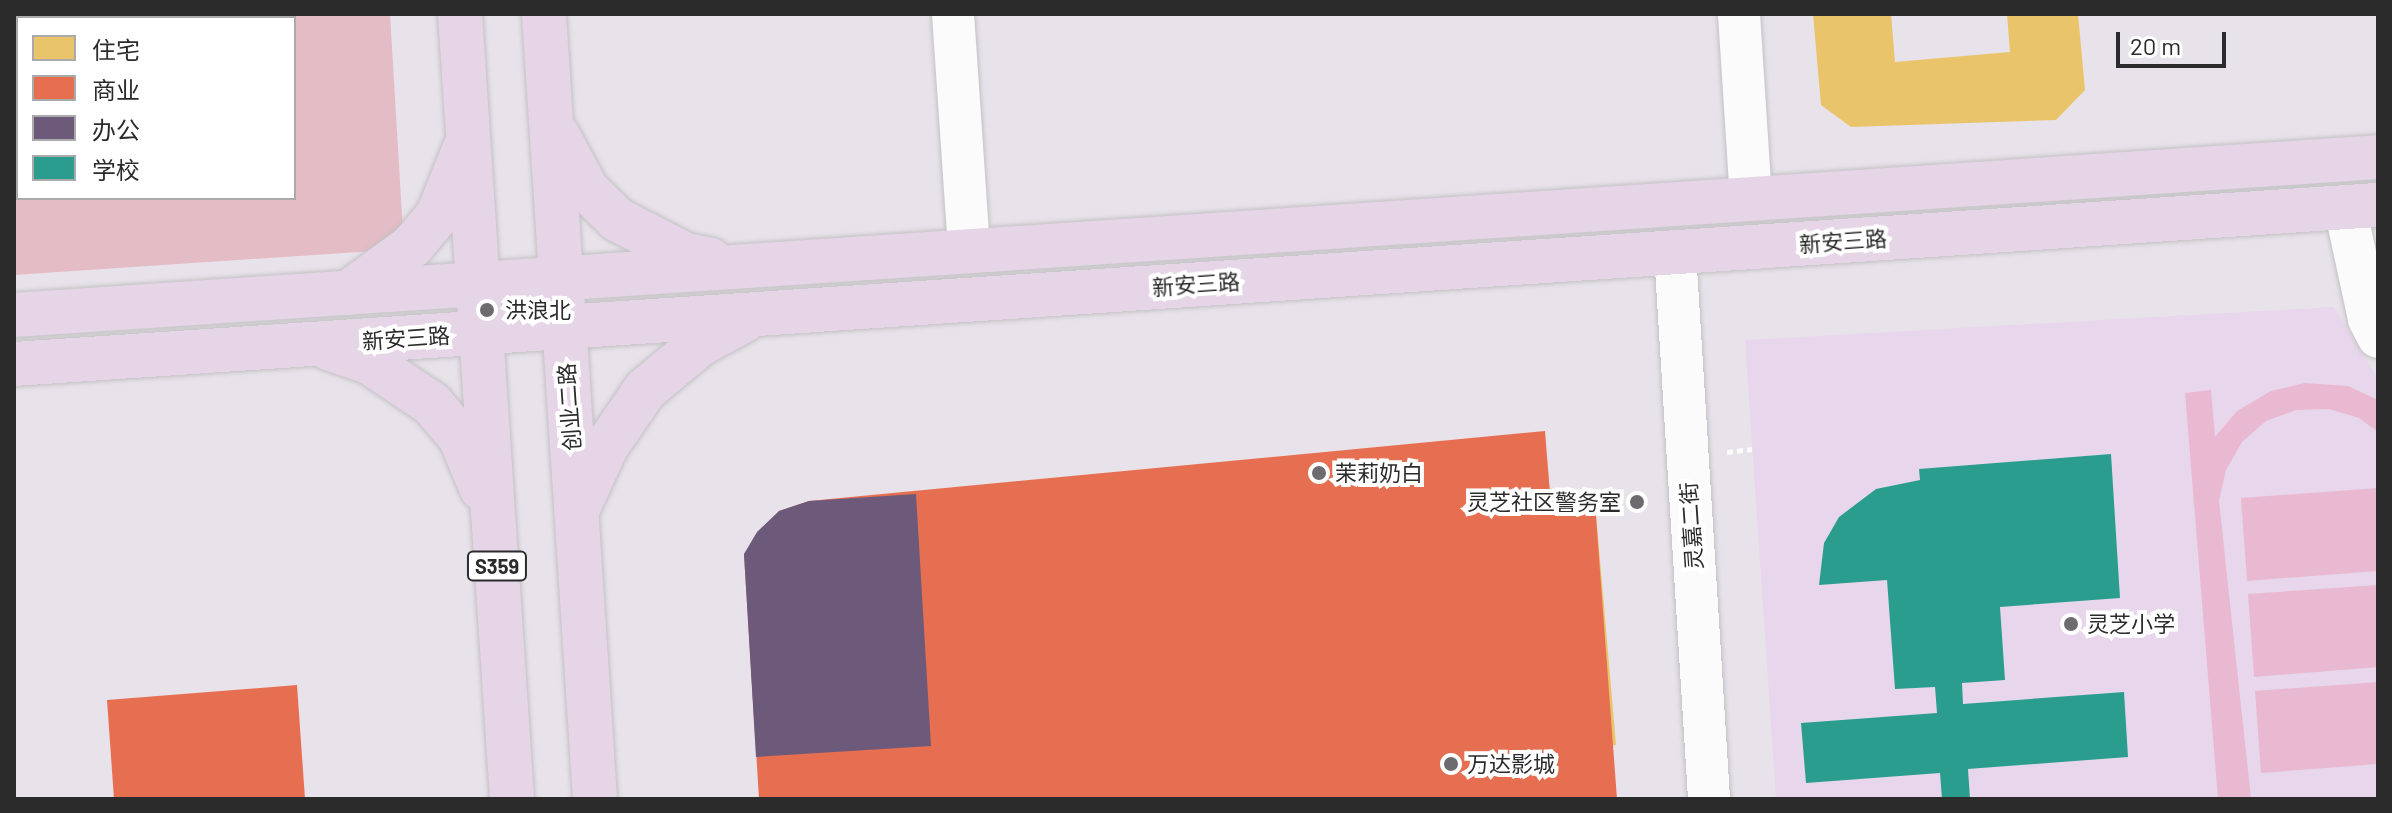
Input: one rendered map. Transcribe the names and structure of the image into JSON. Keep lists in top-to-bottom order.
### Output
{
  "streets": {
    "main road": ["新安三路", "创业二路", "S359"],
    "street": ["灵嘉二街"]
  },
  "crossings": [
    ["新安三路", "创业二路"],
    ["新安三路", "灵嘉二街"],
    ["新安三路", "S359"]
  ],
  "places": [
    "洪浪北",
    "茉莉奶白",
    "灵芝社区警务室",
    "灵芝小学",
    "万达影城"
  ],
  "legend": [
    "住宅",
    "商业",
    "办公",
    "学校"
  ],
  "scale_bar": "20 m"
}
